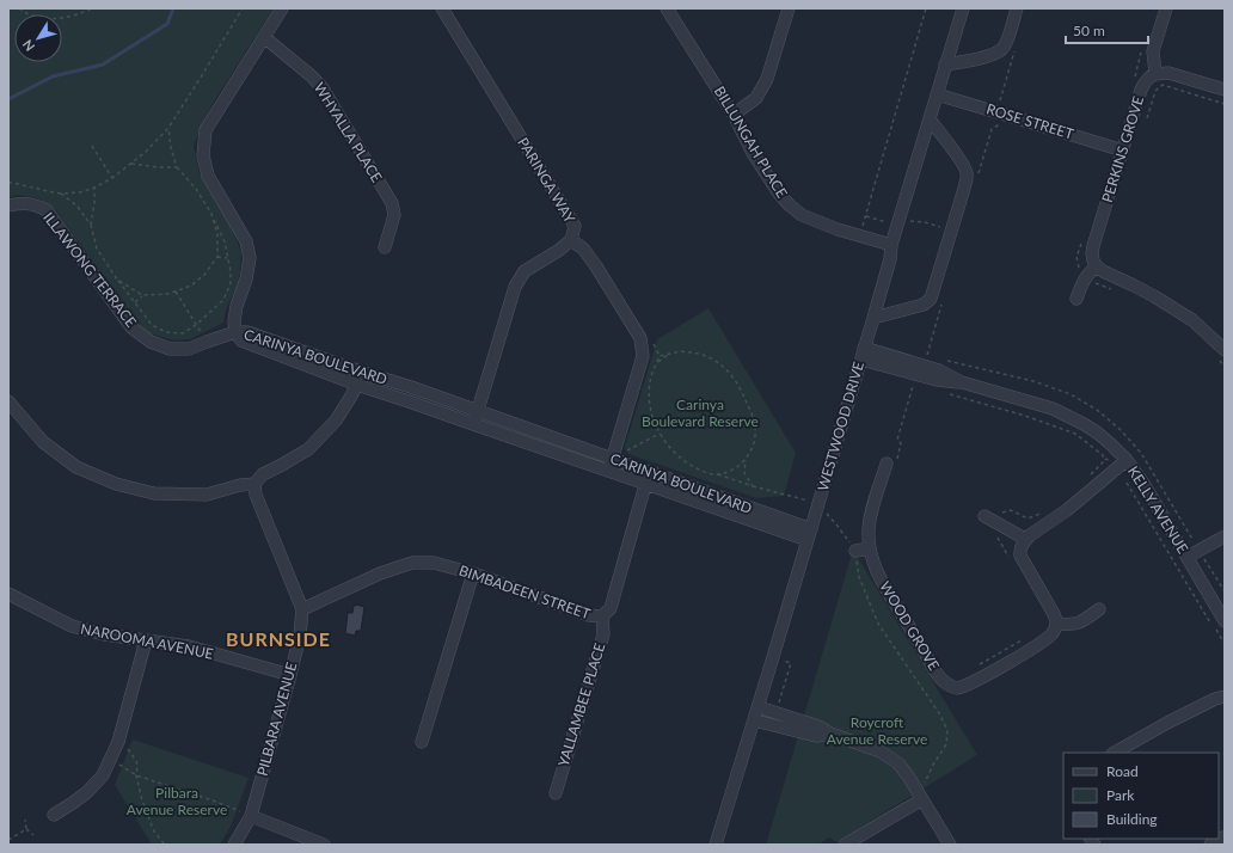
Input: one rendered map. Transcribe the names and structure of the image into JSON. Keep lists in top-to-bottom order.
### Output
{
  "streets": {
    "street": [
      "ROSE STREET",
      "WHYALLA PLACE",
      "BILLUNGAH PLACE",
      "PERKINS GROVE",
      "PARINGA WAY",
      "ILLAWONG TERRACE",
      "CARINYA BOULEVARD",
      "WESTWOOD DRIVE",
      "KELLY AVENUE",
      "BIMBADEEN STREET",
      "WOOD GROVE",
      "NAROOMA AVENUE",
      "YALLAMBEE PLACE",
      "PILBARA AVENUE"
    ]
  },
  "crossings": [
    ["ROSE STREET", "PERKINS GROVE"],
    ["ROSE STREET", "WESTWOOD DRIVE"],
    ["BILLUNGAH PLACE", "WESTWOOD DRIVE"],
    ["PARINGA WAY", "CARINYA BOULEVARD"],
    ["ILLAWONG TERRACE", "CARINYA BOULEVARD"],
    ["CARINYA BOULEVARD", "WESTWOOD DRIVE"],
    ["CARINYA BOULEVARD", "BIMBADEEN STREET"],
    ["WESTWOOD DRIVE", "KELLY AVENUE"],
    ["BIMBADEEN STREET", "YALLAMBEE PLACE"],
    ["BIMBADEEN STREET", "PILBARA AVENUE"],
    ["NAROOMA AVENUE", "PILBARA AVENUE"]
  ],
  "districts": ["BURNSIDE"],
  "parks": ["Carinya Boulevard Reserve", "Roycroft Avenue Reserve", "Pilbara Avenue Reserve"],
  "legend": ["Road", "Park", "Building"],
  "scale_bar": "50 m",
  "north": "bottom left"
}
